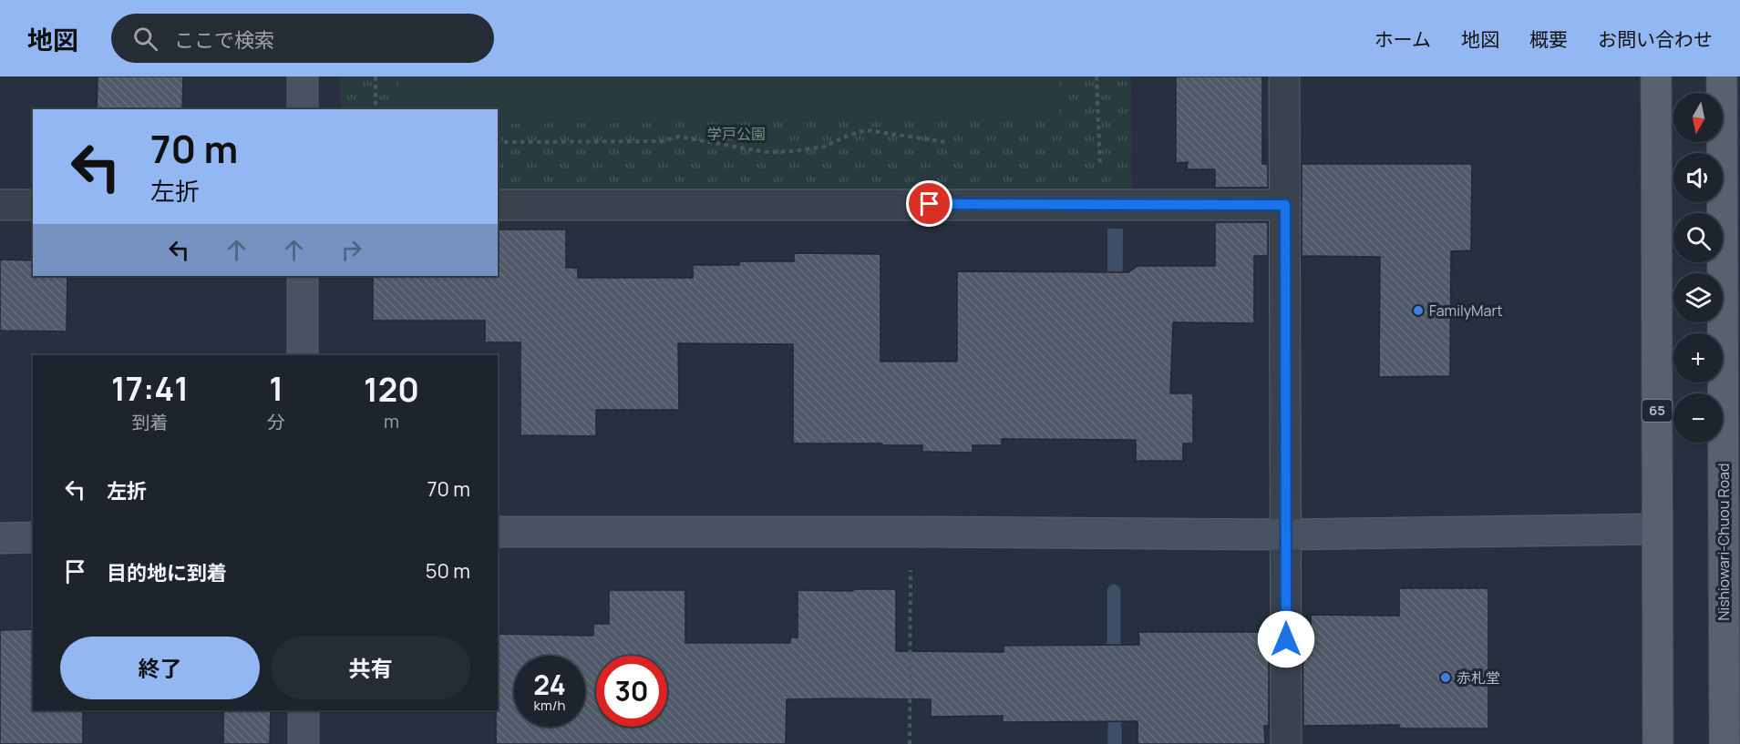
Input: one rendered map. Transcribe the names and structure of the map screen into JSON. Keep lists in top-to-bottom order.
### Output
{
  "streets": {
    "main road": ["65", "Nishiowari-Chuou Road"]
  },
  "parks": ["学戸公園"],
  "places": ["FamilyMart", "赤札堂"],
  "north": "bottom",
  "page": {
    "header": "地図",
    "search": "ここで検索",
    "nav": [
      "ホーム",
      "地図",
      "概要",
      "お問い合わせ"
    ],
    "map_buttons": ["+", "−"],
    "turn": ["70 m", "左折"],
    "eta": [
      "17:41",
      "到着",
      "1",
      "分",
      "120",
      "m"
    ],
    "list": [
      {
        "name": "左折",
        "value": "70 m"
      },
      {
        "name": "目的地に到着",
        "value": "50 m"
      }
    ],
    "buttons": ["終了", "共有"],
    "speed": "24 km/h",
    "limit": "30"
  }
}
